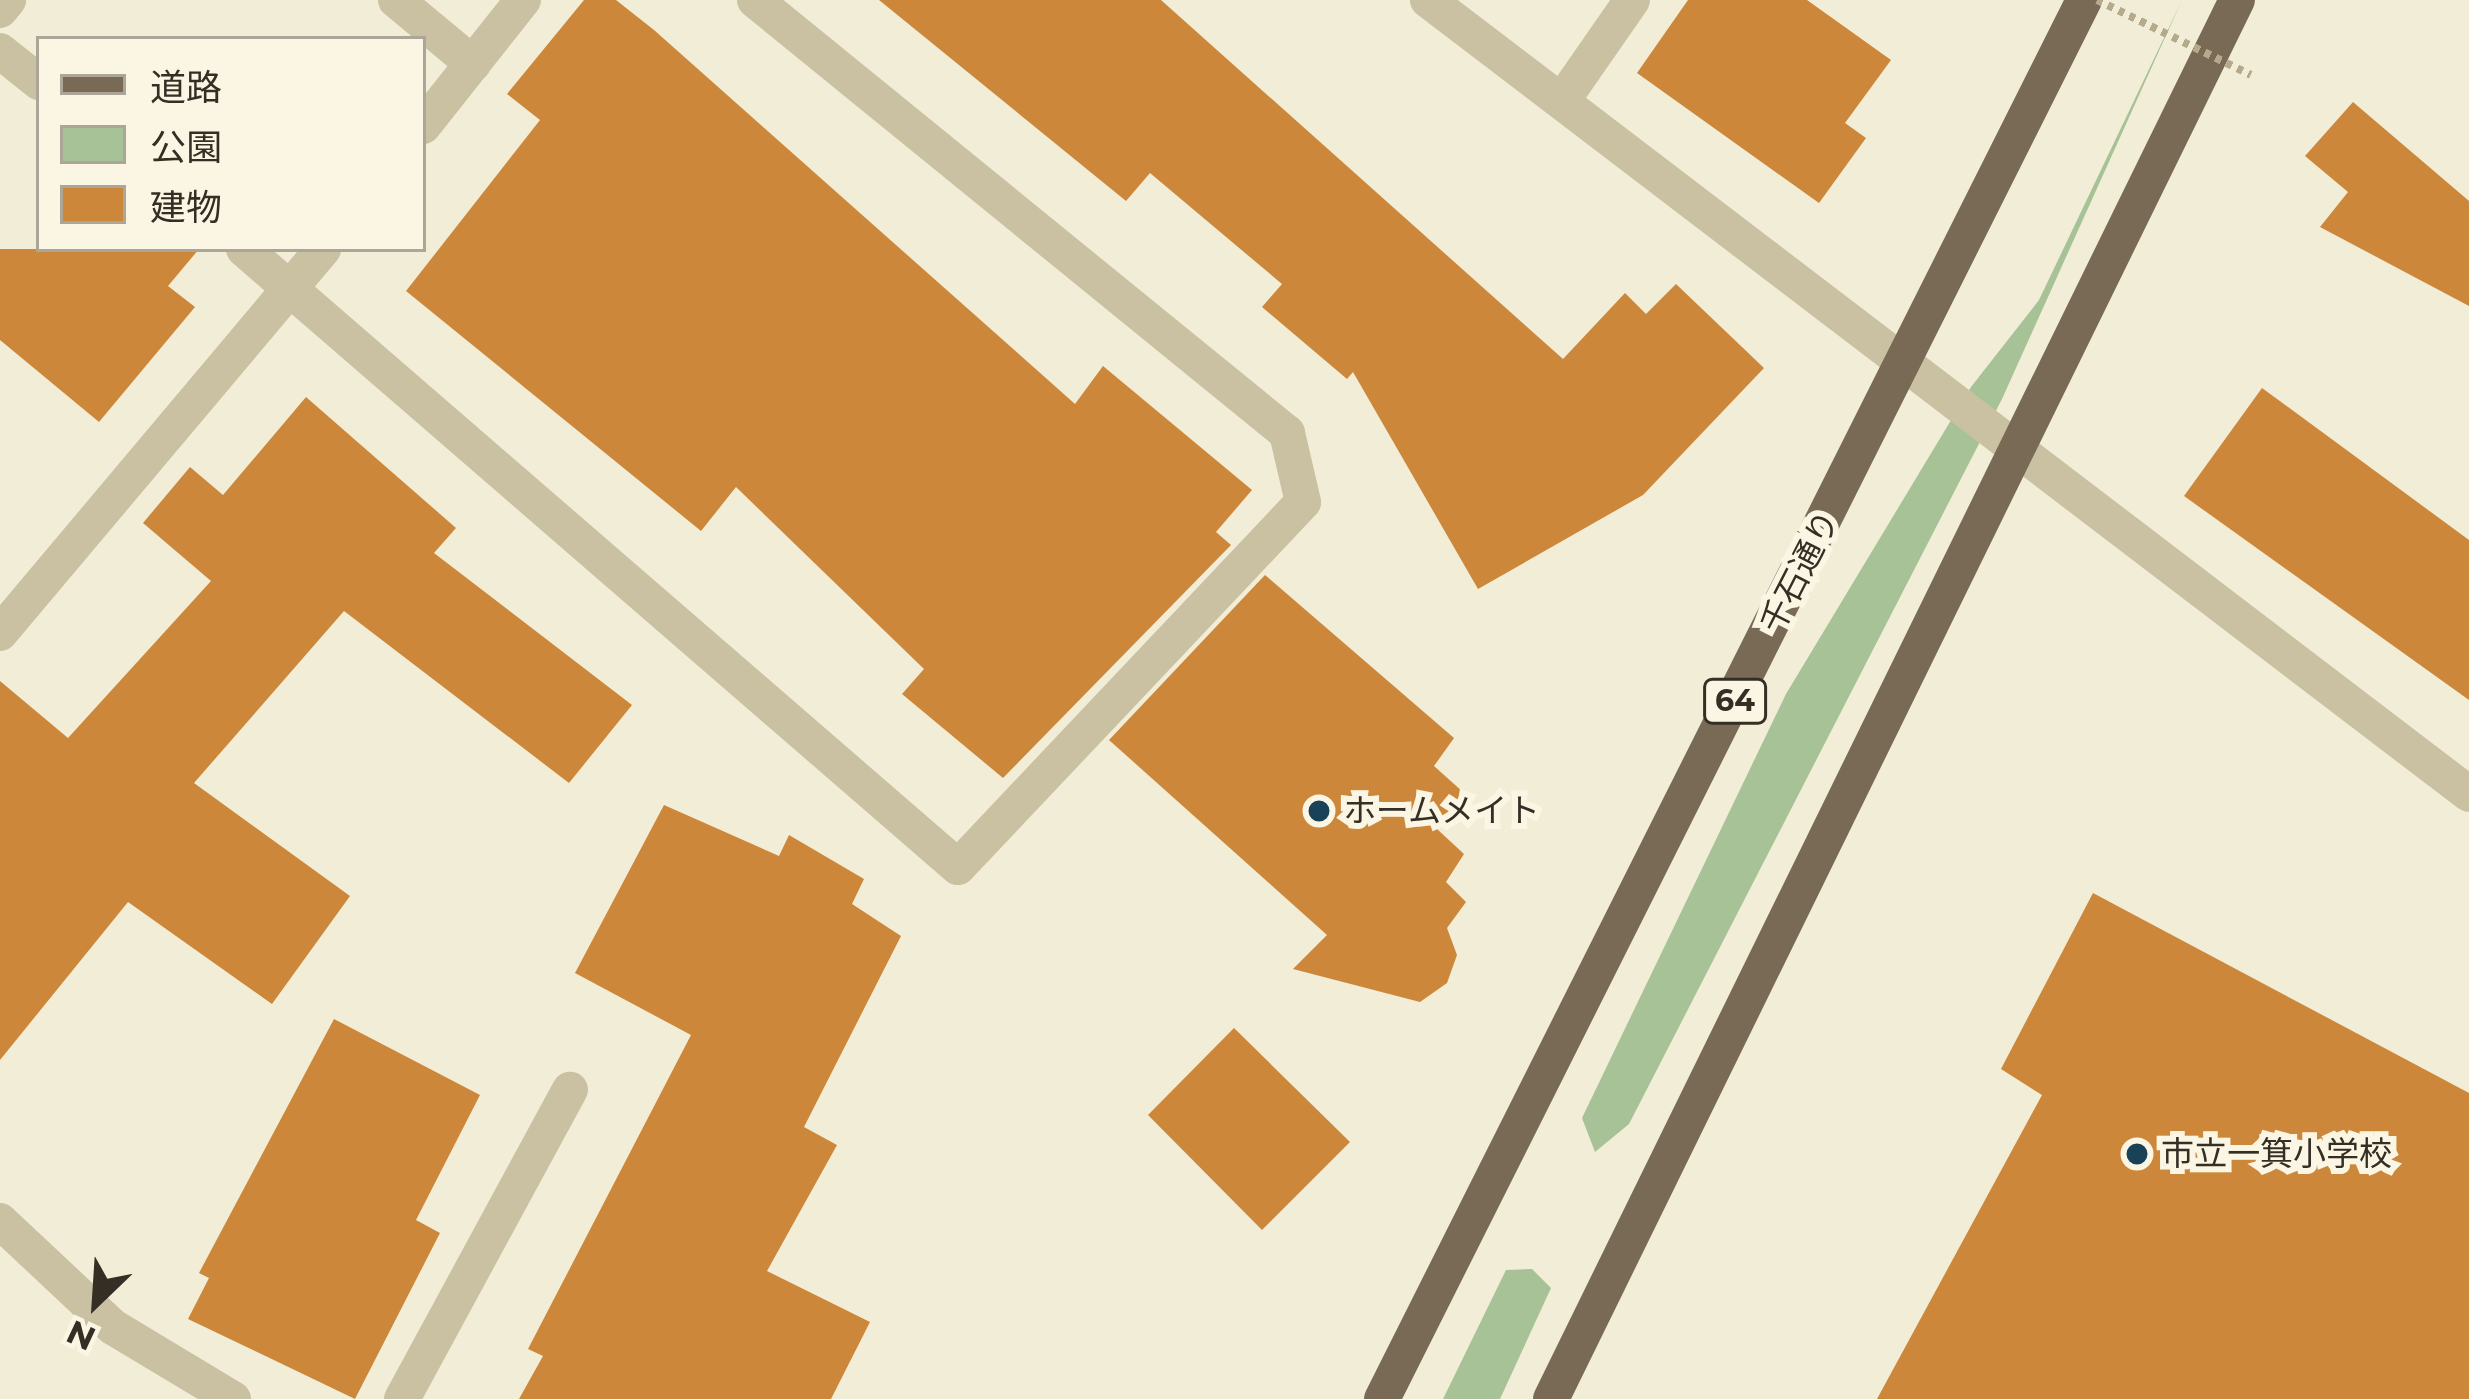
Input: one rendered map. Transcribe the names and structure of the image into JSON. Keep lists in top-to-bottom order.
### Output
{
  "streets": {
    "main road": ["千石通り", "64"]
  },
  "places": ["ホームメイト", "市立一箕小学校"],
  "legend": ["道路", "公園", "建物"],
  "north": "bottom left"
}
